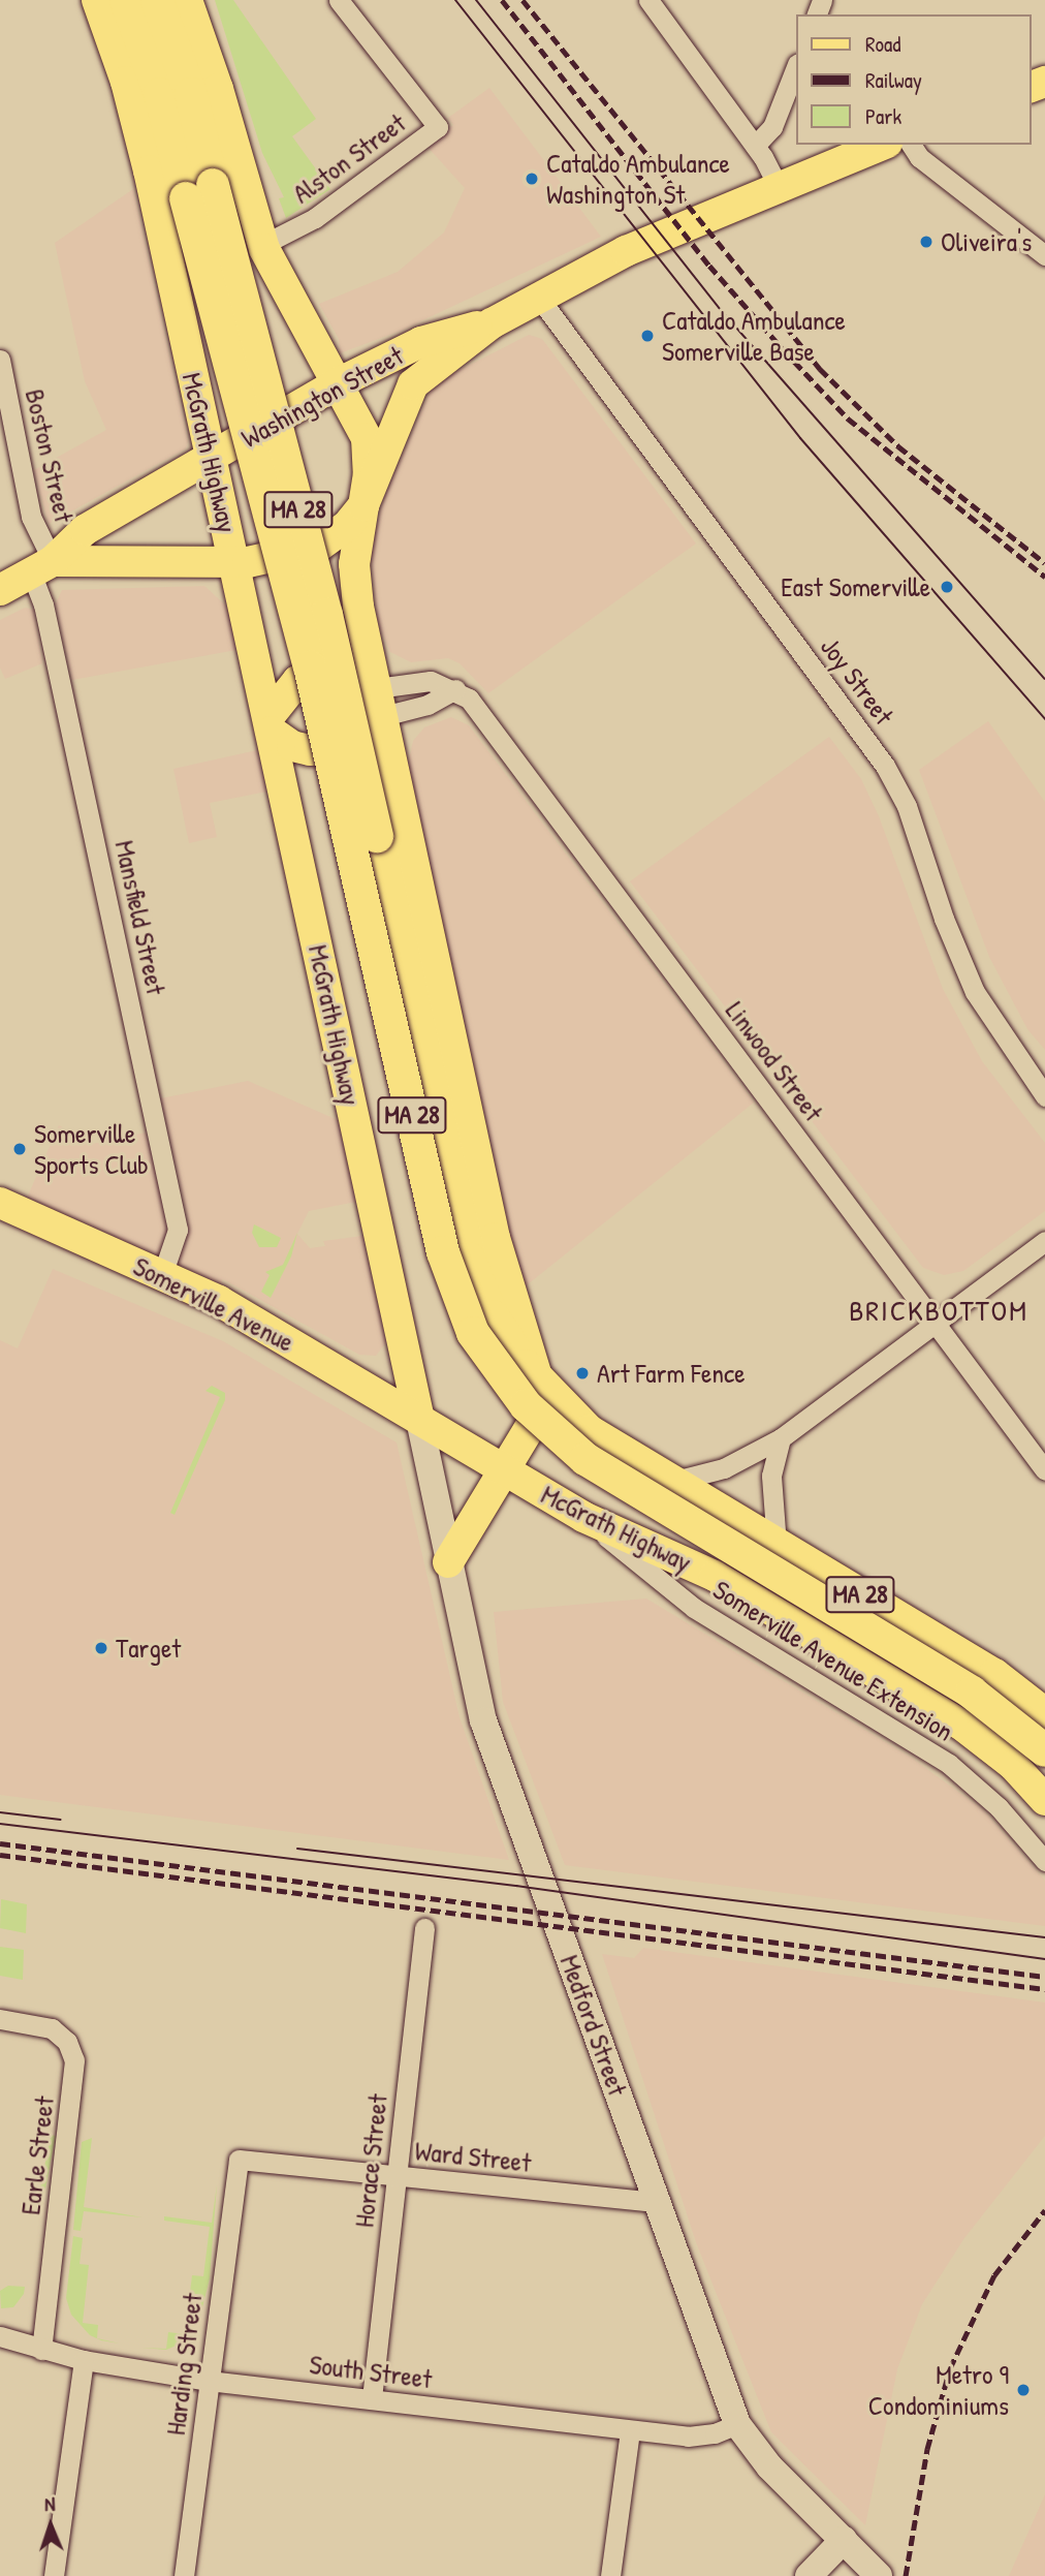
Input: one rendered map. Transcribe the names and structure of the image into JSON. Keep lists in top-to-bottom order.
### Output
{
  "streets": {
    "highway": ["McGrath Highway", "MA 28"],
    "main road": ["Washington Street", "Somerville Avenue", "Medford Street"],
    "street": [
      "Alston Street",
      "Boston Street",
      "Joy Street",
      "Mansfield Street",
      "Linwood Street",
      "Somerville Avenue Extension",
      "Earle Street",
      "Ward Street",
      "Horace Street",
      "Harding Street",
      "South Street"
    ]
  },
  "crossings": [
    ["Alston Street", "McGrath Highway"],
    ["Washington Street", "McGrath Highway"],
    ["Washington Street", "Boston Street"],
    ["Washington Street", "Joy Street"],
    ["Washington Street", "Mansfield Street"],
    ["McGrath Highway", "Somerville Avenue"],
    ["McGrath Highway", "Somerville Avenue Extension"],
    ["McGrath Highway", "Medford Street"],
    ["Boston Street", "Mansfield Street"],
    ["Mansfield Street", "Somerville Avenue"],
    ["Somerville Avenue", "Medford Street"],
    ["Medford Street", "Ward Street"],
    ["Medford Street", "South Street"],
    ["Earle Street", "South Street"],
    ["Ward Street", "Horace Street"],
    ["Ward Street", "Harding Street"],
    ["Horace Street", "South Street"],
    ["Harding Street", "South Street"]
  ],
  "districts": ["BRICKBOTTOM"],
  "places": [
    "Cataldo Ambulance Washington St",
    "Oliveira's",
    "Cataldo Ambulance Somerville Base",
    "East Somerville",
    "Somerville Sports Club",
    "Art Farm Fence",
    "Target",
    "Metro 9 Condominiums"
  ],
  "legend": ["Road", "Railway", "Park"],
  "north": "top"
}
